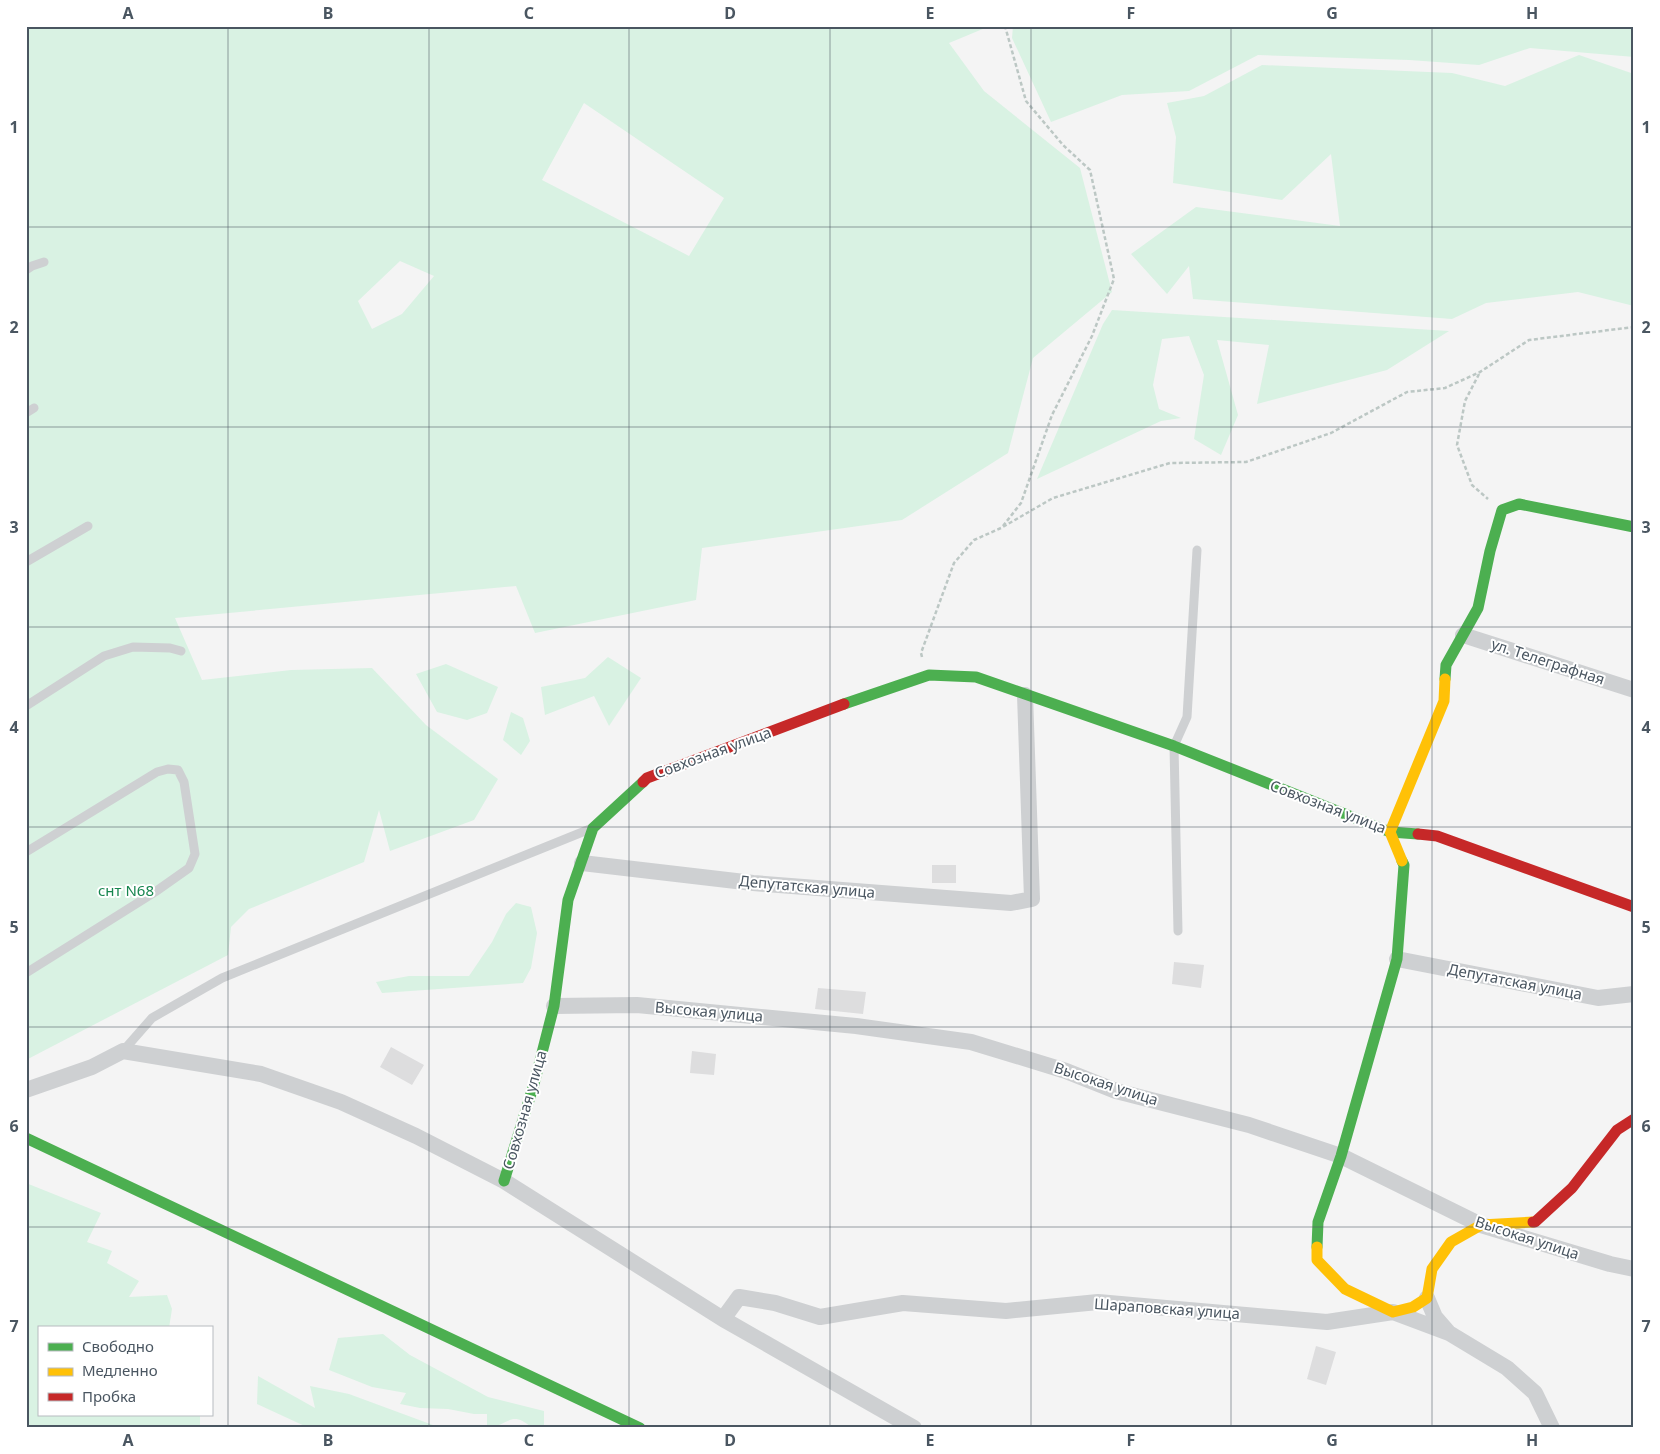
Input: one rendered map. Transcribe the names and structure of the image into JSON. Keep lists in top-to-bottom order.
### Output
{
  "streets": {
    "street": [
      "ул. Телеграфная",
      "Совхозная улица",
      "Депутатская улица",
      "Высокая улица",
      "Шараповская улица"
    ]
  },
  "crossings": [
    ["Совхозная улица", "Депутатская улица"],
    ["Совхозная улица", "Высокая улица"]
  ],
  "parks": ["снт N68"],
  "legend": ["Свободно", "Медленно", "Пробка"],
  "grid": {
    "columns": [
      "A",
      "B",
      "C",
      "D",
      "E",
      "F",
      "G",
      "H"
    ],
    "rows": [
      "1",
      "2",
      "3",
      "4",
      "5",
      "6",
      "7"
    ]
  }
}
